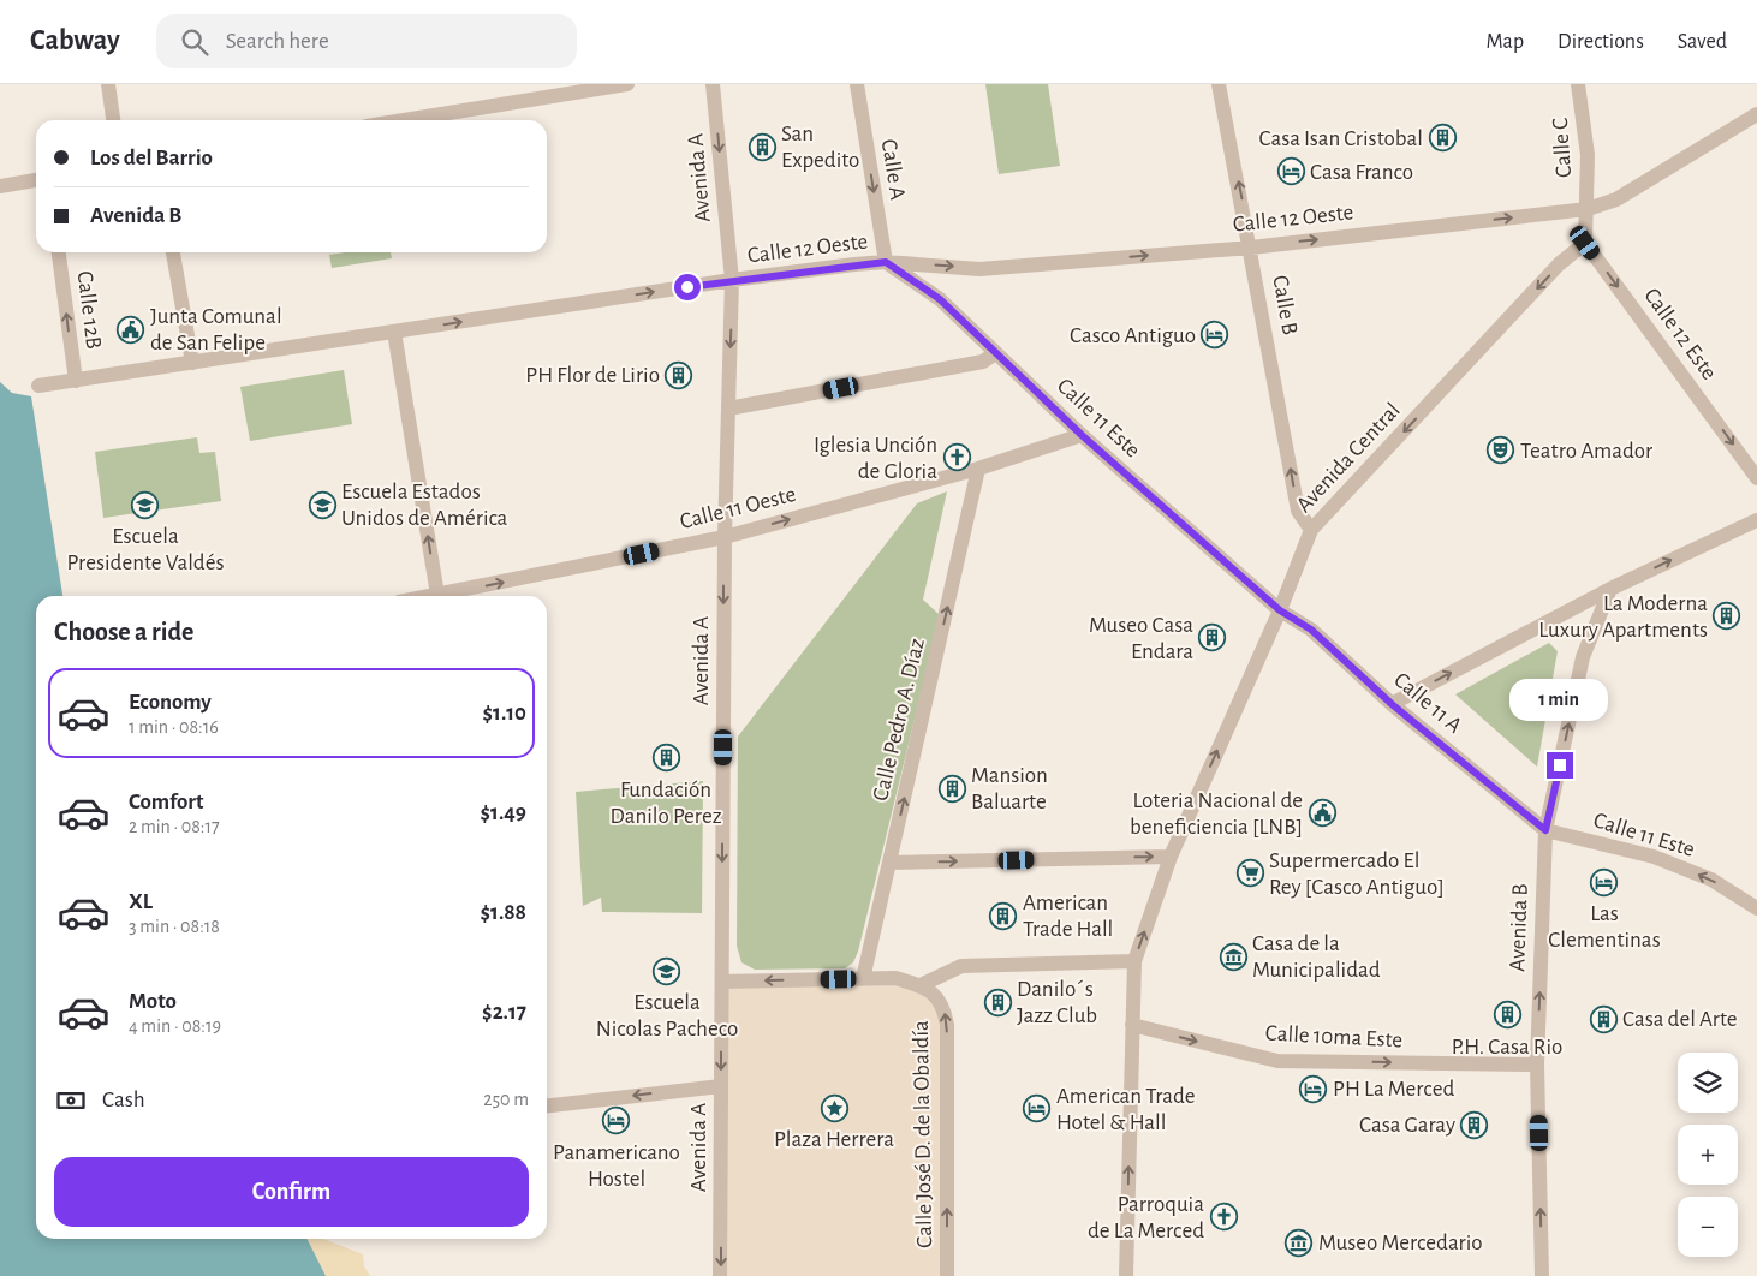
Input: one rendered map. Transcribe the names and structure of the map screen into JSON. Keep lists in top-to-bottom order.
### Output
{
  "streets": {
    "street": [
      "Calle C",
      "Calle A",
      "Avenida A",
      "Calle 12 Oeste",
      "Calle B",
      "Calle 12B",
      "Calle 12 Este",
      "Calle 11 Este",
      "Avenida Central",
      "Calle 11 Oeste",
      "Calle 11 A",
      "Calle Pedro A. Díaz",
      "Avenida B",
      "Calle 10ma Este",
      "Calle José D. de la Obaldía"
    ]
  },
  "crossings": [
    ["Calle C", "Calle 12 Oeste"],
    ["Calle A", "Calle 12 Oeste"],
    ["Calle A", "Calle 11 Este"],
    ["Avenida A", "Calle 12 Oeste"],
    ["Avenida A", "Calle 11 Oeste"],
    ["Avenida A", "Calle José D. de la Obaldía"],
    ["Calle 12 Oeste", "Calle B"],
    ["Calle 12 Oeste", "Calle 12B"],
    ["Calle 12 Oeste", "Calle 11 Este"],
    ["Calle B", "Avenida Central"],
    ["Calle 12 Este", "Avenida Central"],
    ["Calle 11 Este", "Avenida Central"],
    ["Calle 11 Este", "Calle 11 Oeste"],
    ["Calle 11 Este", "Calle 11 A"],
    ["Calle 11 Este", "Avenida B"],
    ["Avenida Central", "Calle 11 A"],
    ["Avenida Central", "Calle 10ma Este"],
    ["Calle 11 Oeste", "Calle Pedro A. Díaz"],
    ["Calle 11 A", "Avenida B"],
    ["Calle Pedro A. Díaz", "Calle José D. de la Obaldía"],
    ["Avenida B", "Calle 10ma Este"]
  ],
  "one_way": [
    "Calle A",
    "Avenida A",
    "Calle 12 Oeste",
    "Calle B",
    "Calle 12 Este",
    "Calle Pedro A. Díaz",
    "Avenida B",
    "Calle 10ma Este"
  ],
  "places": {
    "building": [
      "Casa Isan Cristobal",
      "San Expedito",
      "PH Flor de Lirio",
      "La Moderna Luxury Apartments",
      "Museo Casa Endara",
      "Fundación Danilo Perez",
      "Mansion Baluarte",
      "American Trade Hall",
      "Danilo´s Jazz Club",
      "P.H. Casa Rio",
      "Casa del Arte",
      "Casa Garay"
    ],
    "hotel": [
      "Casa Franco",
      "Casco Antiguo",
      "Las Clementinas",
      "PH La Merced",
      "American Trade Hotel & Hall",
      "Panamericano Hostel"
    ],
    "public building": ["Junta Comunal de San Felipe", "Loteria Nacional de beneficiencia [LNB]"],
    "theatre": ["Teatro Amador"],
    "church": ["Iglesia Unción de Gloria", "Parroquia de La Merced"],
    "school or university": ["Escuela Presidente Valdés", "Escuela Estados Unidos de América", "Escuela Nicolas Pacheco"],
    "supermarket": ["Supermercado El Rey [Casco Antiguo]"],
    "museum": ["Casa de la Municipalidad", "Museo Mercedario"],
    "place": ["Plaza Herrera"]
  },
  "page": {
    "header": "Cabway",
    "search": "Search here",
    "nav": ["Map", "Directions", "Saved"],
    "banner": ["Los del Barrio", "Avenida B"],
    "heading": "Choose a ride",
    "list": [
      {
        "name": "Economy",
        "note": "1 min · 08:16",
        "value": "$1.10"
      },
      {
        "name": "Comfort",
        "note": "2 min · 08:17",
        "value": "$1.49"
      },
      {
        "name": "XL",
        "note": "3 min · 08:18",
        "value": "$1.88"
      },
      {
        "name": "Moto",
        "note": "4 min · 08:19",
        "value": "$2.17"
      }
    ],
    "bubble": "1 min",
    "map_buttons": ["+", "−"],
    "pay": ["Cash", "250 m"],
    "buttons": "Confirm"
  }
}
